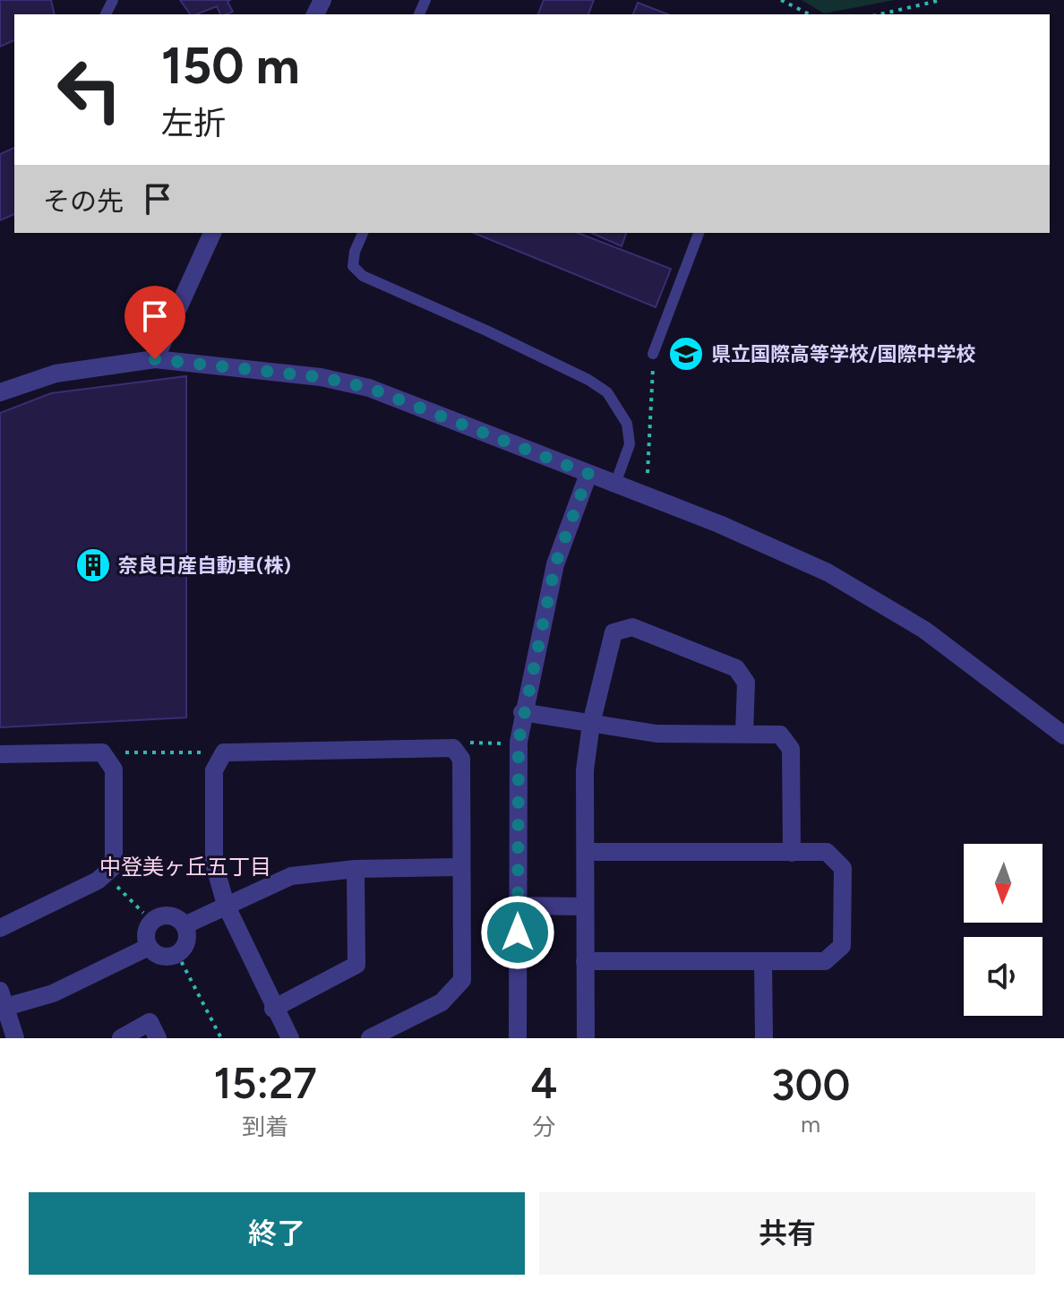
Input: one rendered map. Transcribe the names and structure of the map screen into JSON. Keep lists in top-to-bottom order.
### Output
{
  "districts": ["中登美ヶ丘五丁目"],
  "places": {
    "school or university": ["県立国際高等学校/国際中学校"],
    "building": ["奈良日産自動車(株)"]
  },
  "north": "bottom",
  "page": {
    "turn": ["150 m", "左折"],
    "then": "その先",
    "eta": [
      "15:27",
      "到着",
      "4",
      "分",
      "300",
      "m"
    ],
    "buttons": ["終了", "共有"]
  }
}
